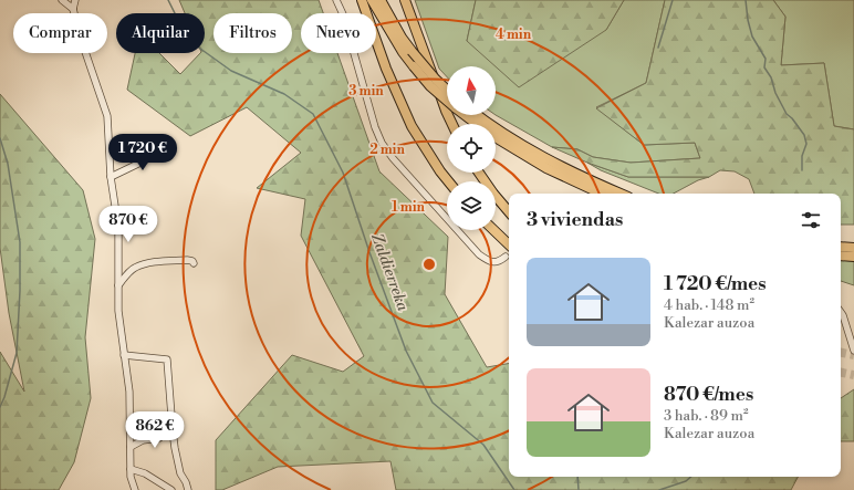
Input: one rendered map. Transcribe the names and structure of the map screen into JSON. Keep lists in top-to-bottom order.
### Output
{
  "water": ["Zaldierreka"],
  "north": "top",
  "page": {
    "chip": [
      "Comprar",
      "Alquilar",
      "Filtros",
      "Nuevo"
    ],
    "price": ["1 720 €", "870 €", "862 €"],
    "heading": "3 viviendas",
    "list": [
      {
        "name": "1 720 €/mes",
        "note": "4 hab. · 148 m² · Kalezar auzoa"
      },
      {
        "name": "870 €/mes",
        "note": "3 hab. · 89 m² · Kalezar auzoa"
      }
    ]
  },
  "rings": [
    "4 min",
    "3 min",
    "2 min",
    "1 min"
  ]
}
